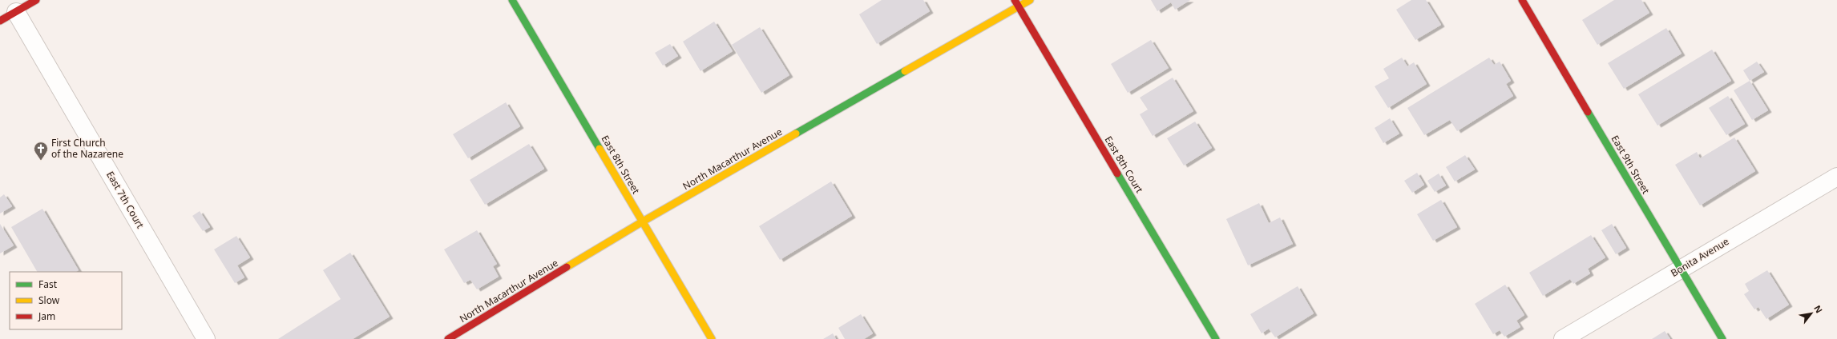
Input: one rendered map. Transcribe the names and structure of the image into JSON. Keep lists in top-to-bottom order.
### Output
{
  "streets": {
    "street": [
      "North Macarthur Avenue",
      "East 8th Street",
      "East 8th Court",
      "East 9th Street",
      "East 7th Court",
      "Bonita Avenue"
    ]
  },
  "crossings": [
    ["North Macarthur Avenue", "East 8th Street"],
    ["North Macarthur Avenue", "East 8th Court"],
    ["East 9th Street", "Bonita Avenue"]
  ],
  "places": {
    "church": ["First Church of the Nazarene"]
  },
  "legend": ["Fast", "Slow", "Jam"],
  "north": "top right"
}
